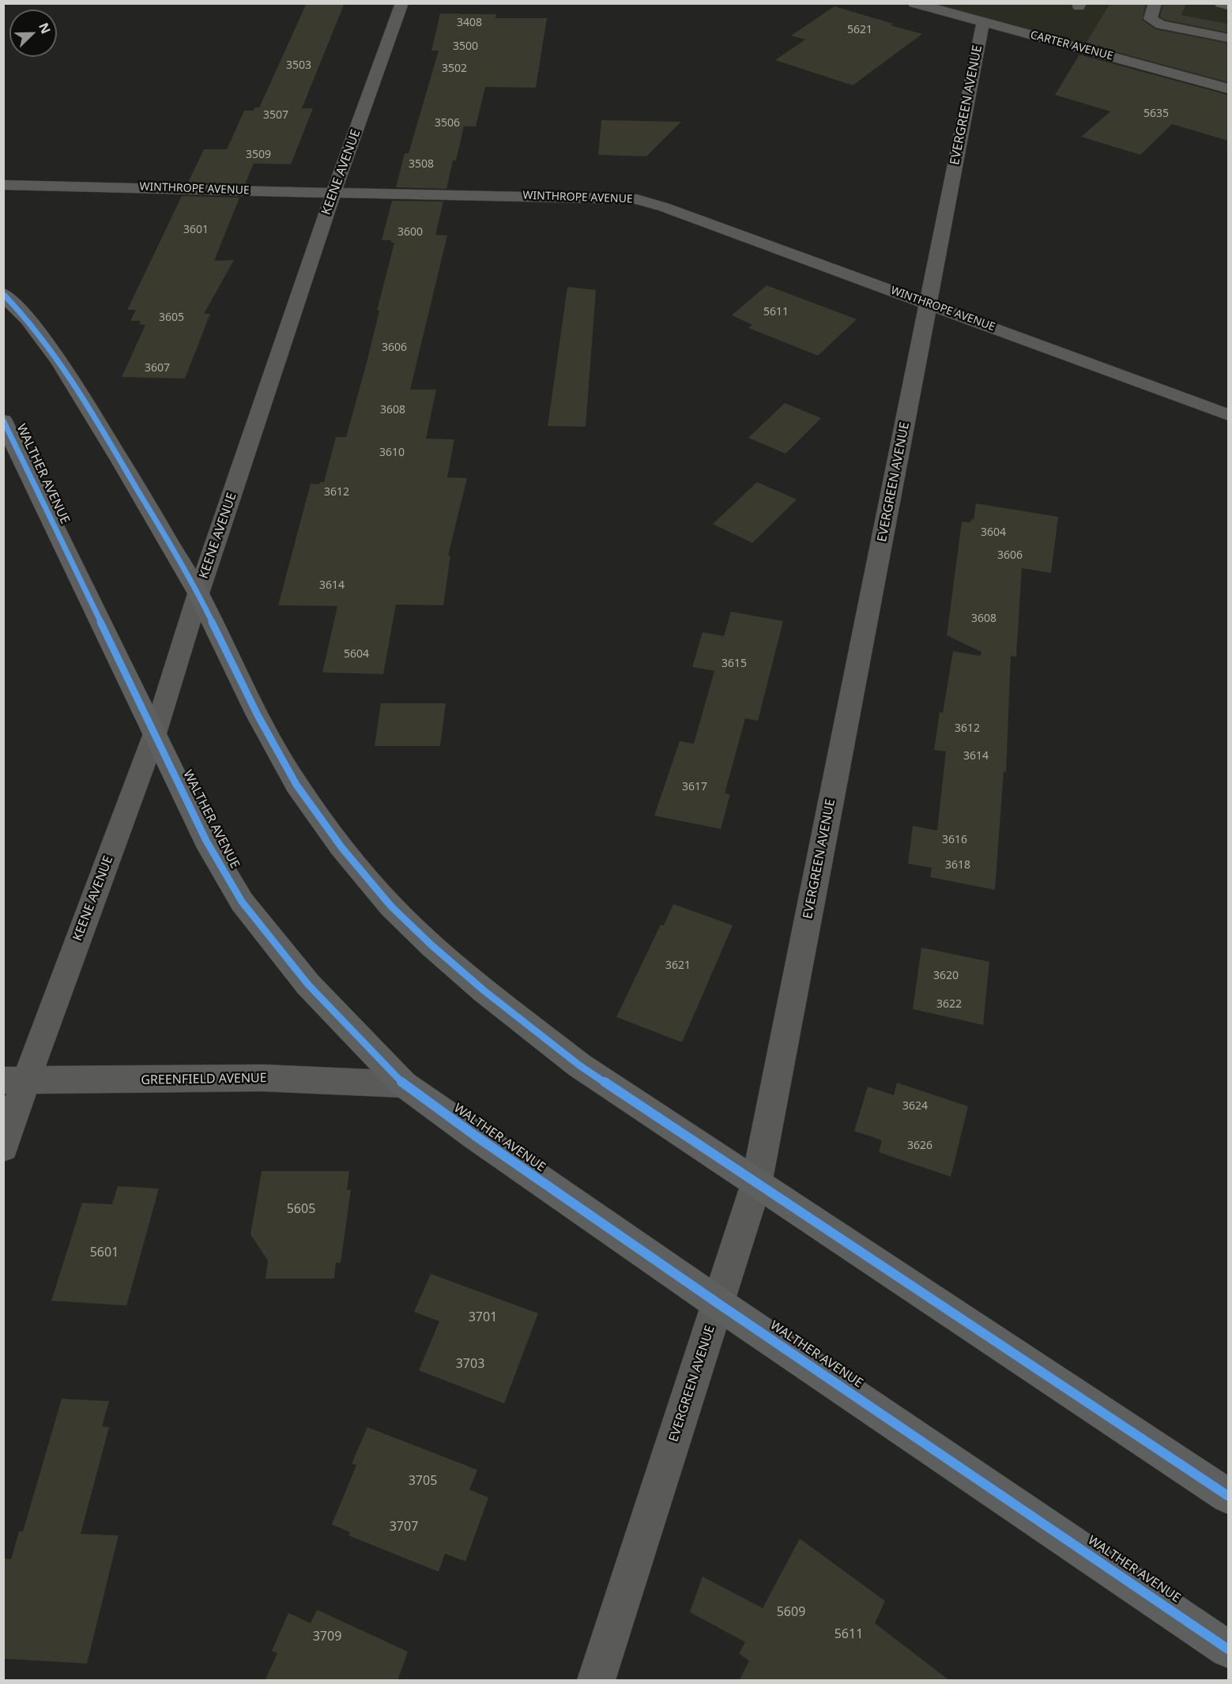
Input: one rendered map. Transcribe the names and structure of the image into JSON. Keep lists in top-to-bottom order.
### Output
{
  "streets": {
    "main road": ["WALTHER AVENUE"],
    "street": [
      "CARTER AVENUE",
      "EVERGREEN AVENUE",
      "KEENE AVENUE",
      "WINTHROPE AVENUE",
      "GREENFIELD AVENUE"
    ]
  },
  "crossings": [
    ["CARTER AVENUE", "EVERGREEN AVENUE"],
    ["EVERGREEN AVENUE", "WINTHROPE AVENUE"],
    ["EVERGREEN AVENUE", "WALTHER AVENUE"],
    ["KEENE AVENUE", "WINTHROPE AVENUE"],
    ["KEENE AVENUE", "WALTHER AVENUE"],
    ["KEENE AVENUE", "GREENFIELD AVENUE"],
    ["WALTHER AVENUE", "GREENFIELD AVENUE"]
  ],
  "house_numbers": [
    "3408",
    "5621",
    "3500",
    "3503",
    "3502",
    "5635",
    "3507",
    "3506",
    "3509",
    "3508",
    "3601",
    "3600",
    "5611",
    "3605",
    "3606",
    "3607",
    "3608",
    "3610",
    "3612",
    "3604",
    "3606",
    "3614",
    "3608",
    "5604",
    "3615",
    "3612",
    "3614",
    "3617",
    "3616",
    "3618",
    "3621",
    "3620",
    "3622",
    "3624",
    "3626",
    "5605",
    "5601",
    "3701",
    "3703",
    "3705",
    "3707",
    "5609",
    "5611",
    "3709"
  ],
  "north": "top right"
}
